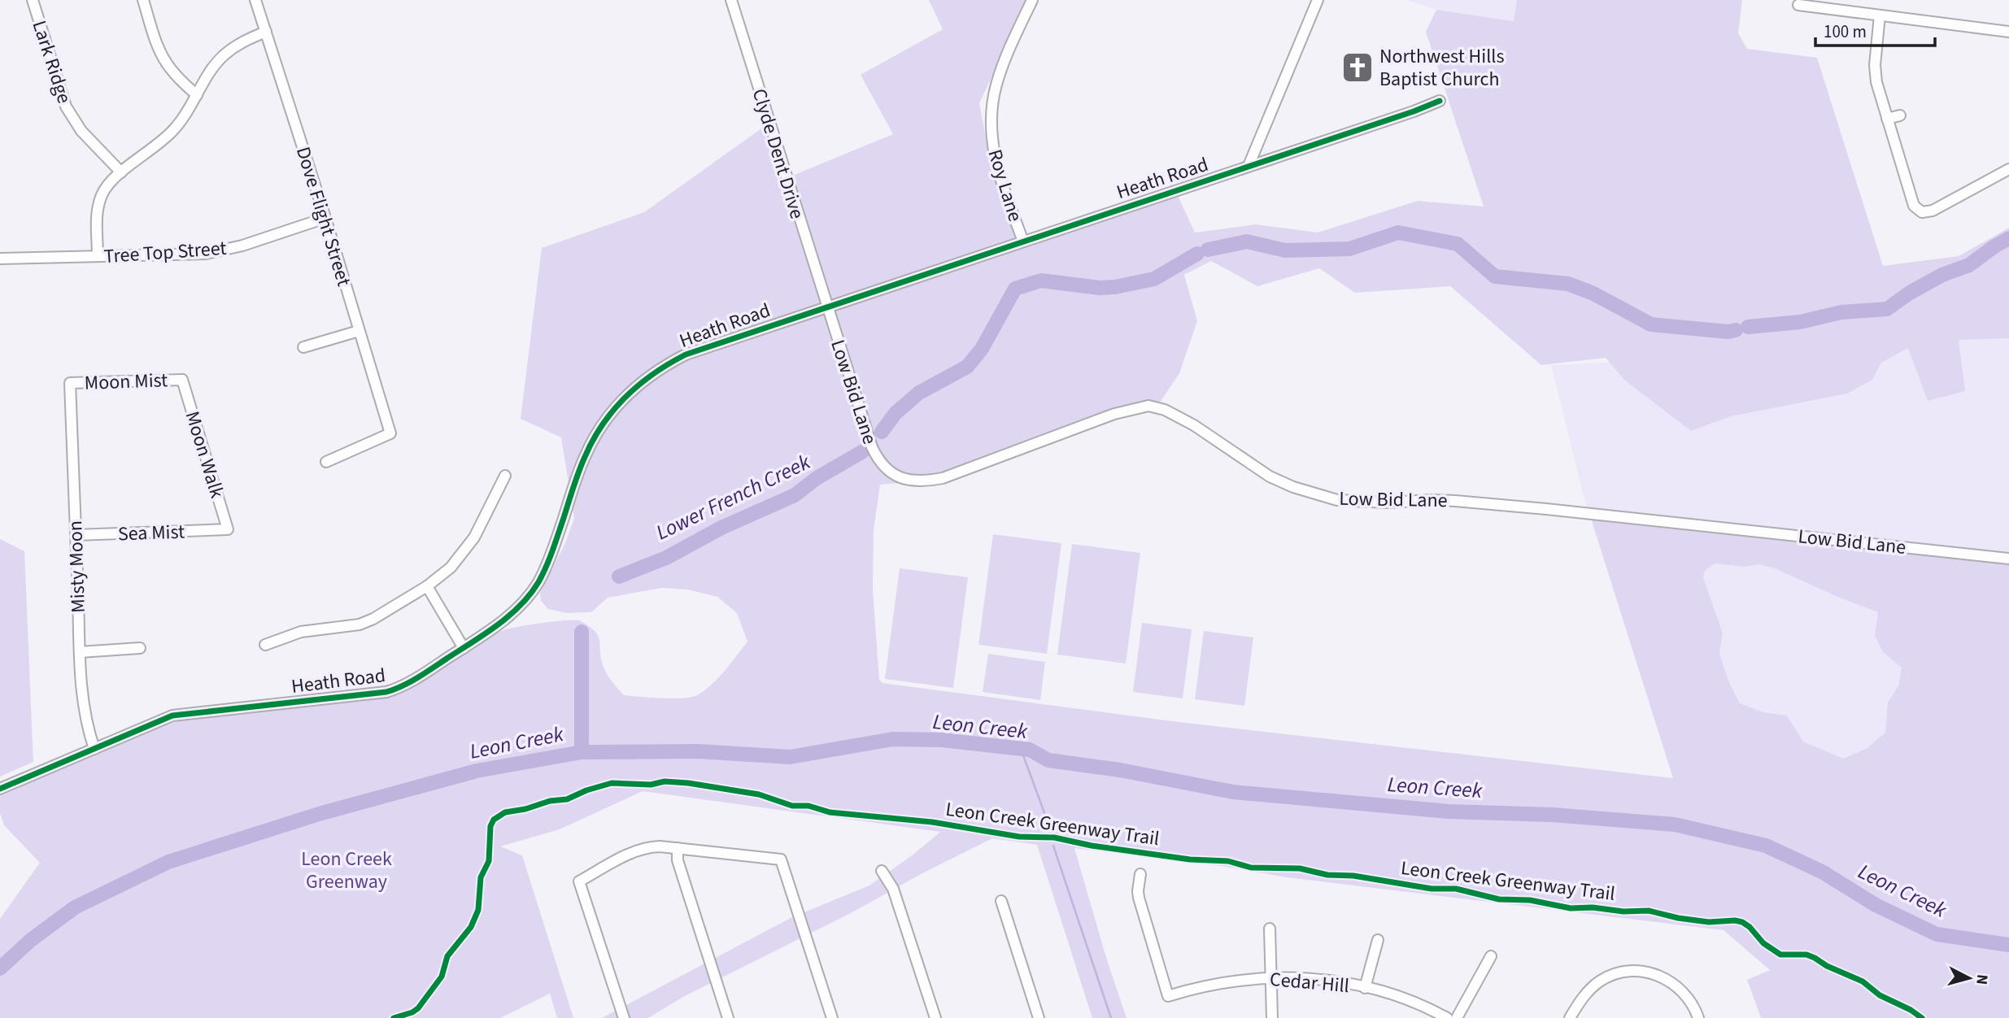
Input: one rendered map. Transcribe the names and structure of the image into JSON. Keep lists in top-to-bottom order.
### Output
{
  "streets": {
    "street": [
      "Lark Ridge",
      "Clyde Dent Drive",
      "Heath Road",
      "Roy Lane",
      "Dove Flight Street",
      "Tree Top Street",
      "Moon Mist",
      "Low Bid Lane",
      "Moon Walk",
      "Sea Mist",
      "Misty Moon",
      "Cedar Hill"
    ],
    "cycle path": ["Leon Creek Greenway Trail"]
  },
  "crossings": [
    ["Clyde Dent Drive", "Heath Road"],
    ["Clyde Dent Drive", "Low Bid Lane"],
    ["Heath Road", "Roy Lane"],
    ["Heath Road", "Low Bid Lane"],
    ["Heath Road", "Misty Moon"],
    ["Dove Flight Street", "Tree Top Street"],
    ["Moon Mist", "Moon Walk"],
    ["Moon Mist", "Misty Moon"],
    ["Moon Walk", "Sea Mist"],
    ["Sea Mist", "Misty Moon"]
  ],
  "water": ["Lower French Creek", "Leon Creek"],
  "parks": ["Leon Creek Greenway"],
  "places": {
    "church": ["Northwest Hills Baptist Church"]
  },
  "scale_bar": "100 m",
  "north": "right"
}
